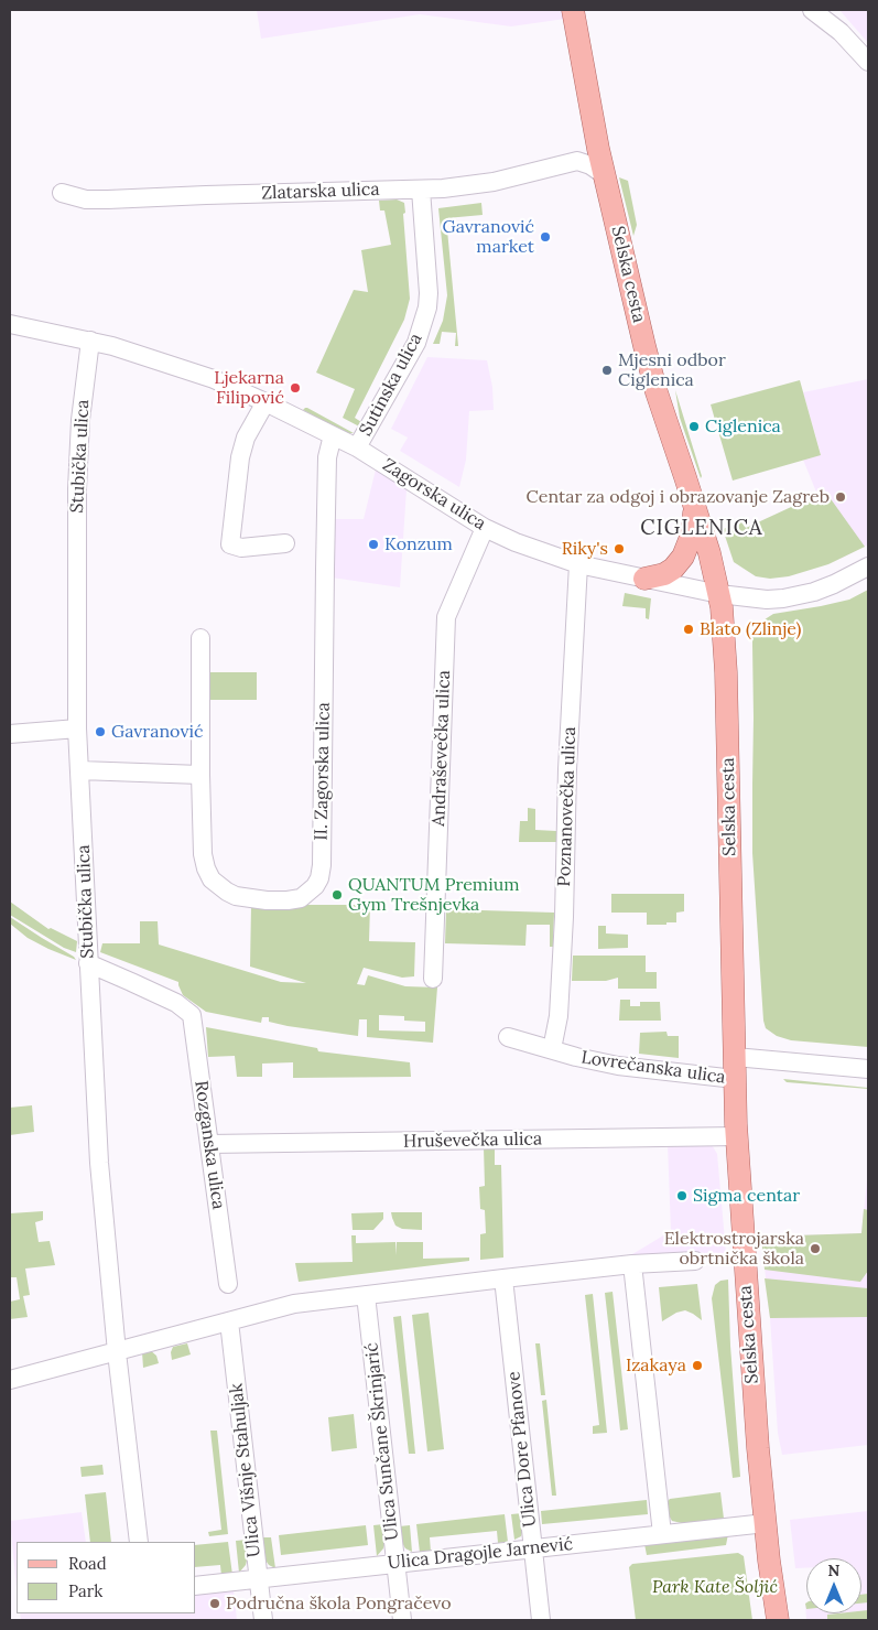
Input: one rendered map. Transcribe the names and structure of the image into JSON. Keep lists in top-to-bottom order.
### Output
{
  "streets": {
    "main road": ["Selska cesta"],
    "street": [
      "Zlatarska ulica",
      "Sutinska ulica",
      "Stubička ulica",
      "Zagorska ulica",
      "Andraševečka ulica",
      "II. Zagorska ulica",
      "Poznanovečka ulica",
      "Lovrečanska ulica",
      "Hruševečka ulica",
      "Rozganska ulica",
      "Ulica Sunčane Škrinjarić",
      "Ulica Dore Pfanove",
      "Ulica Višnje Stahuljak",
      "Ulica Dragojle Jarnević"
    ]
  },
  "crossings": [
    ["Zlatarska ulica", "Sutinska ulica"],
    ["Selska cesta", "Zagorska ulica"],
    ["Selska cesta", "Lovrečanska ulica"],
    ["Selska cesta", "Hruševečka ulica"],
    ["Selska cesta", "Ulica Dragojle Jarnević"],
    ["Sutinska ulica", "Zagorska ulica"],
    ["Stubička ulica", "Zagorska ulica"],
    ["Stubička ulica", "Rozganska ulica"],
    ["Zagorska ulica", "Andraševečka ulica"],
    ["Zagorska ulica", "II. Zagorska ulica"],
    ["Zagorska ulica", "Poznanovečka ulica"],
    ["Poznanovečka ulica", "Lovrečanska ulica"],
    ["Hruševečka ulica", "Rozganska ulica"],
    ["Ulica Sunčane Škrinjarić", "Ulica Dragojle Jarnević"],
    ["Ulica Dore Pfanove", "Ulica Dragojle Jarnević"],
    ["Ulica Višnje Stahuljak", "Ulica Dragojle Jarnević"]
  ],
  "districts": ["CIGLENICA"],
  "parks": ["Park Kate Šoljić"],
  "places": [
    "Gavranović market",
    "Mjesni odbor Ciglenica",
    "Ljekarna Filipović",
    "Ciglenica",
    "Centar za odgoj i obrazovanje Zagreb",
    "Konzum",
    "Riky's",
    "Blato (Zlinje)",
    "Gavranović",
    "QUANTUM Premium Gym Trešnjevka",
    "Sigma centar",
    "Elektrostrojarska obrtnička škola",
    "Izakaya",
    "Područna škola Pongračevo"
  ],
  "legend": ["Road", "Park"],
  "north": "top"
}
